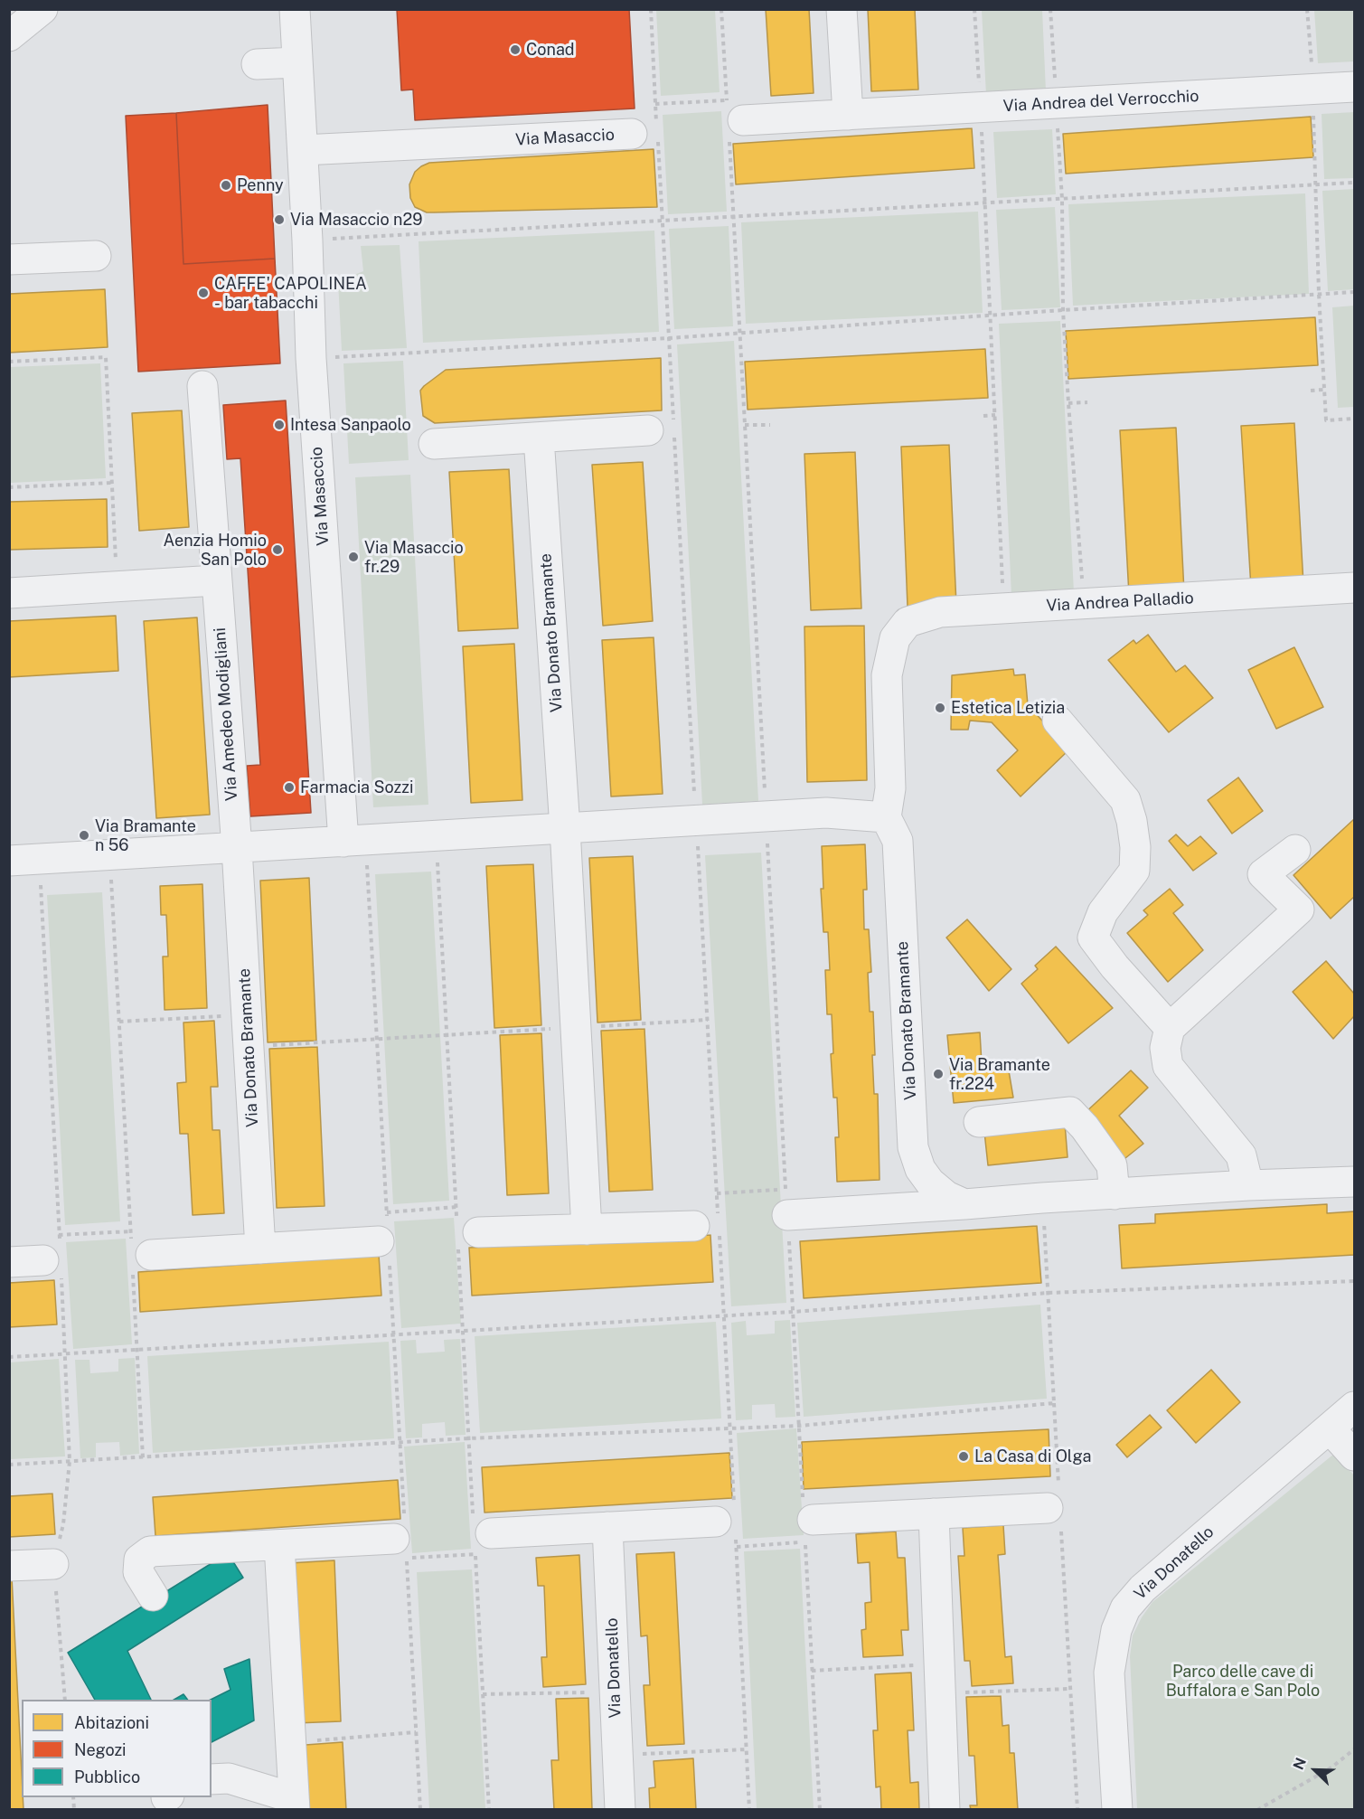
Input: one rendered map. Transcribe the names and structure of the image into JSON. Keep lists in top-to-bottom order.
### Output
{
  "streets": {
    "street": [
      "Via Andrea del Verrocchio",
      "Via Masaccio",
      "Via Andrea Palladio",
      "Via Donato Bramante",
      "Via Amedeo Modigliani",
      "Via Donatello"
    ]
  },
  "crossings": [
    ["Via Andrea Palladio", "Via Donato Bramante"],
    ["Via Donato Bramante", "Via Amedeo Modigliani"]
  ],
  "parks": ["Parco delle cave di Buffalora e San Polo"],
  "places": [
    "Conad",
    "Penny",
    "Via Masaccio n29",
    "CAFFE' CAPOLINEA - bar tabacchi",
    "Intesa Sanpaolo",
    "Aenzia Homio San Polo",
    "Via Masaccio fr.29",
    "Estetica Letizia",
    "Farmacia Sozzi",
    "Via Bramante n 56",
    "Via Bramante fr.224",
    "La Casa di Olga"
  ],
  "legend": ["Abitazioni", "Negozi", "Pubblico"],
  "north": "top left"
}
